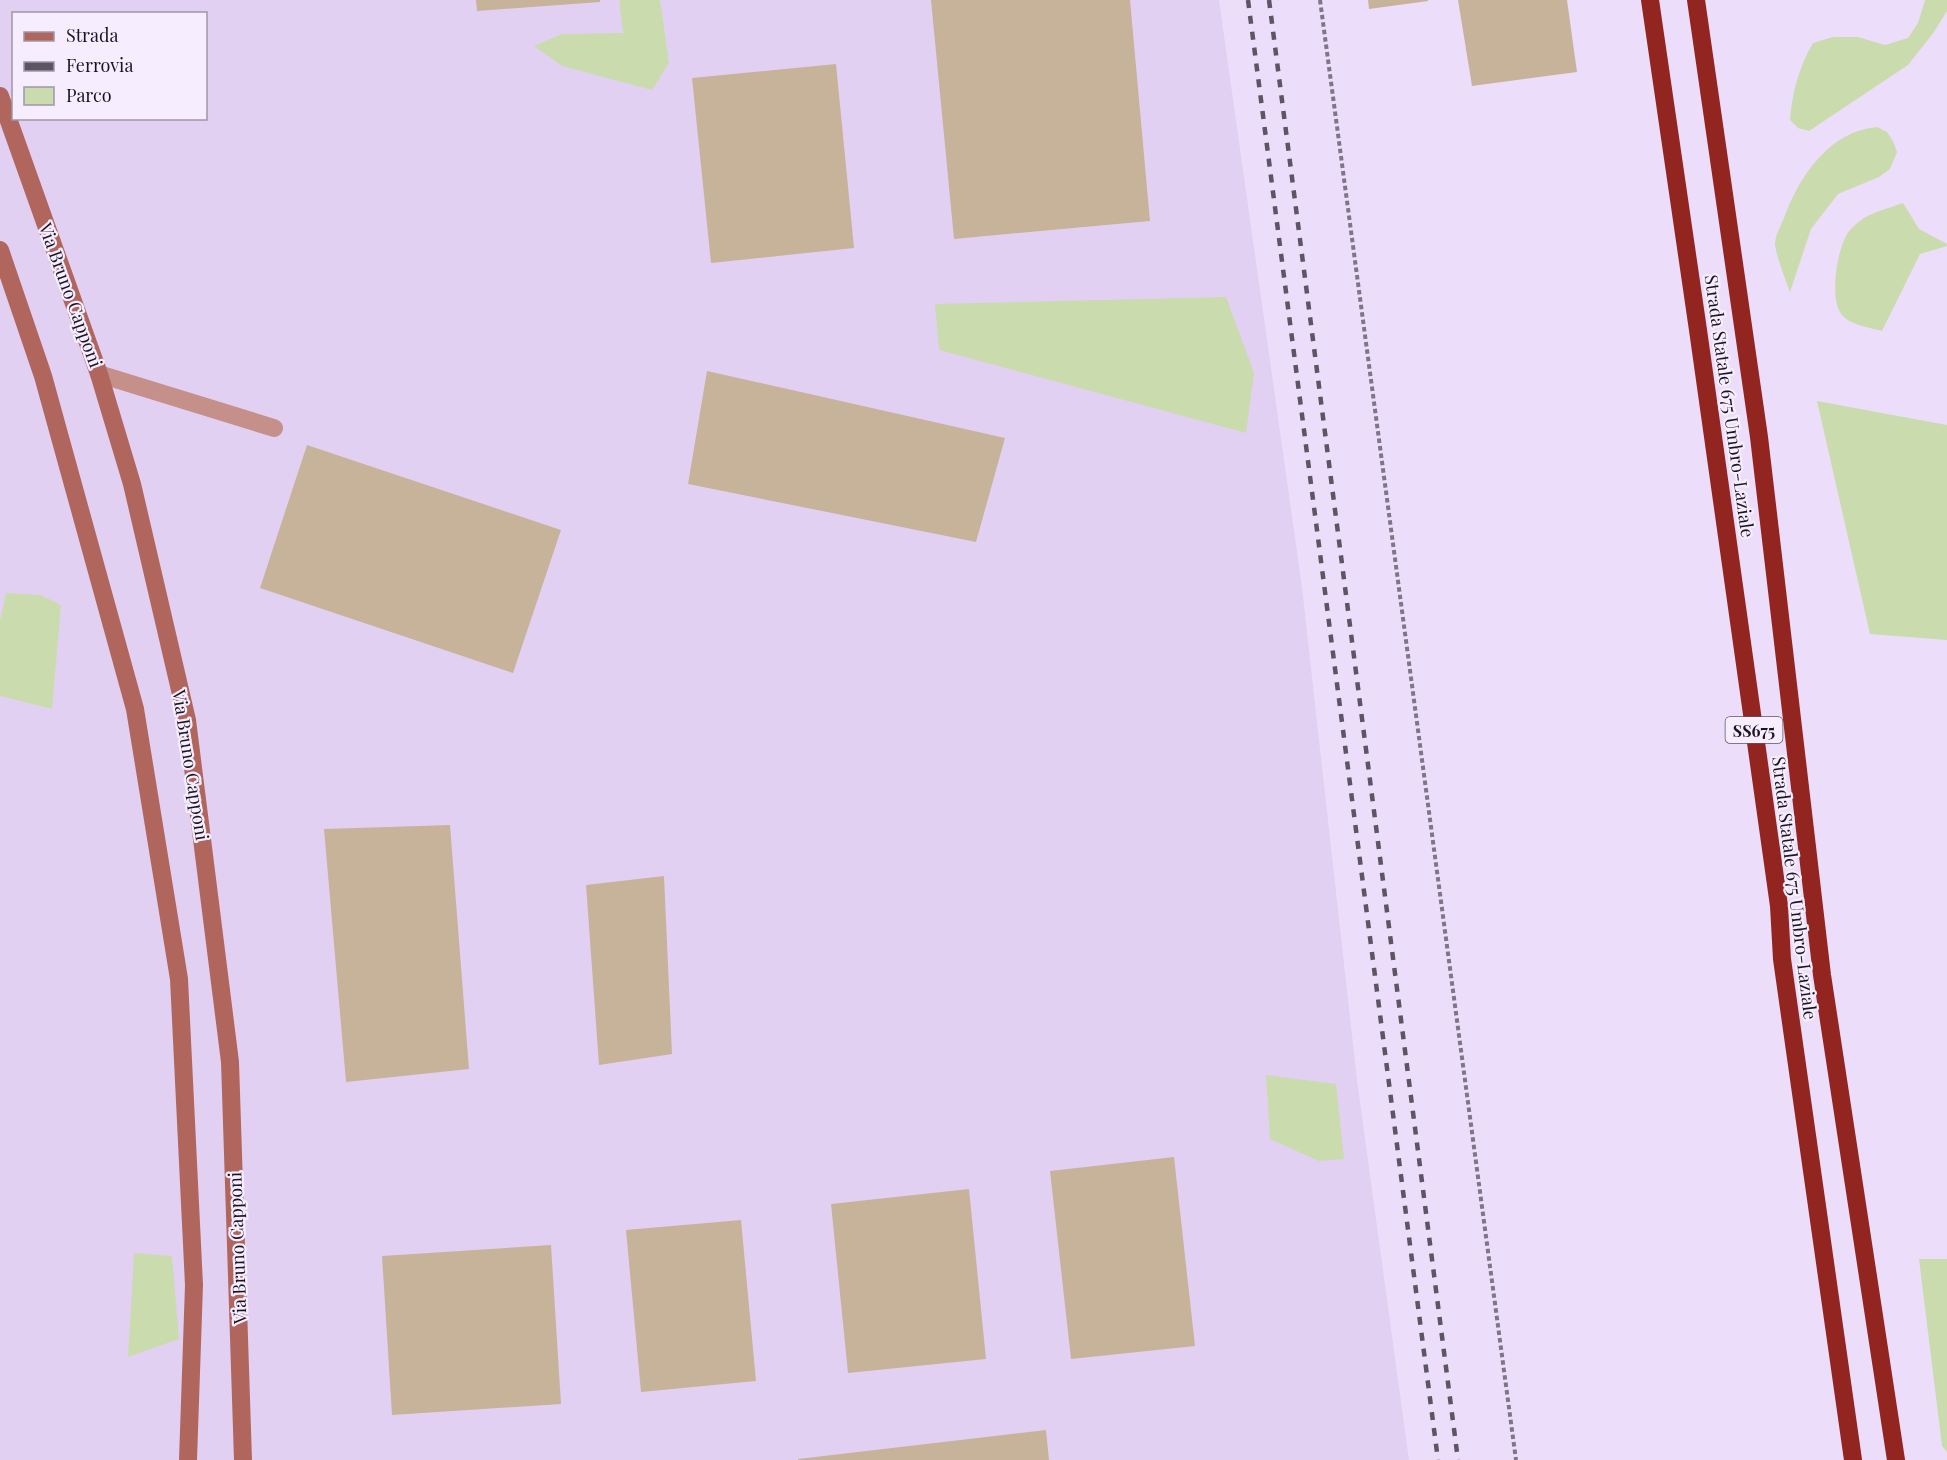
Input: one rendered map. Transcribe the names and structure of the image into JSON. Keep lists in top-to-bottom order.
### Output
{
  "streets": {
    "highway": ["Strada Statale 675 Umbro-Laziale", "SS675"],
    "main road": ["Via Bruno Capponi"]
  },
  "legend": ["Strada", "Ferrovia", "Parco"]
}
